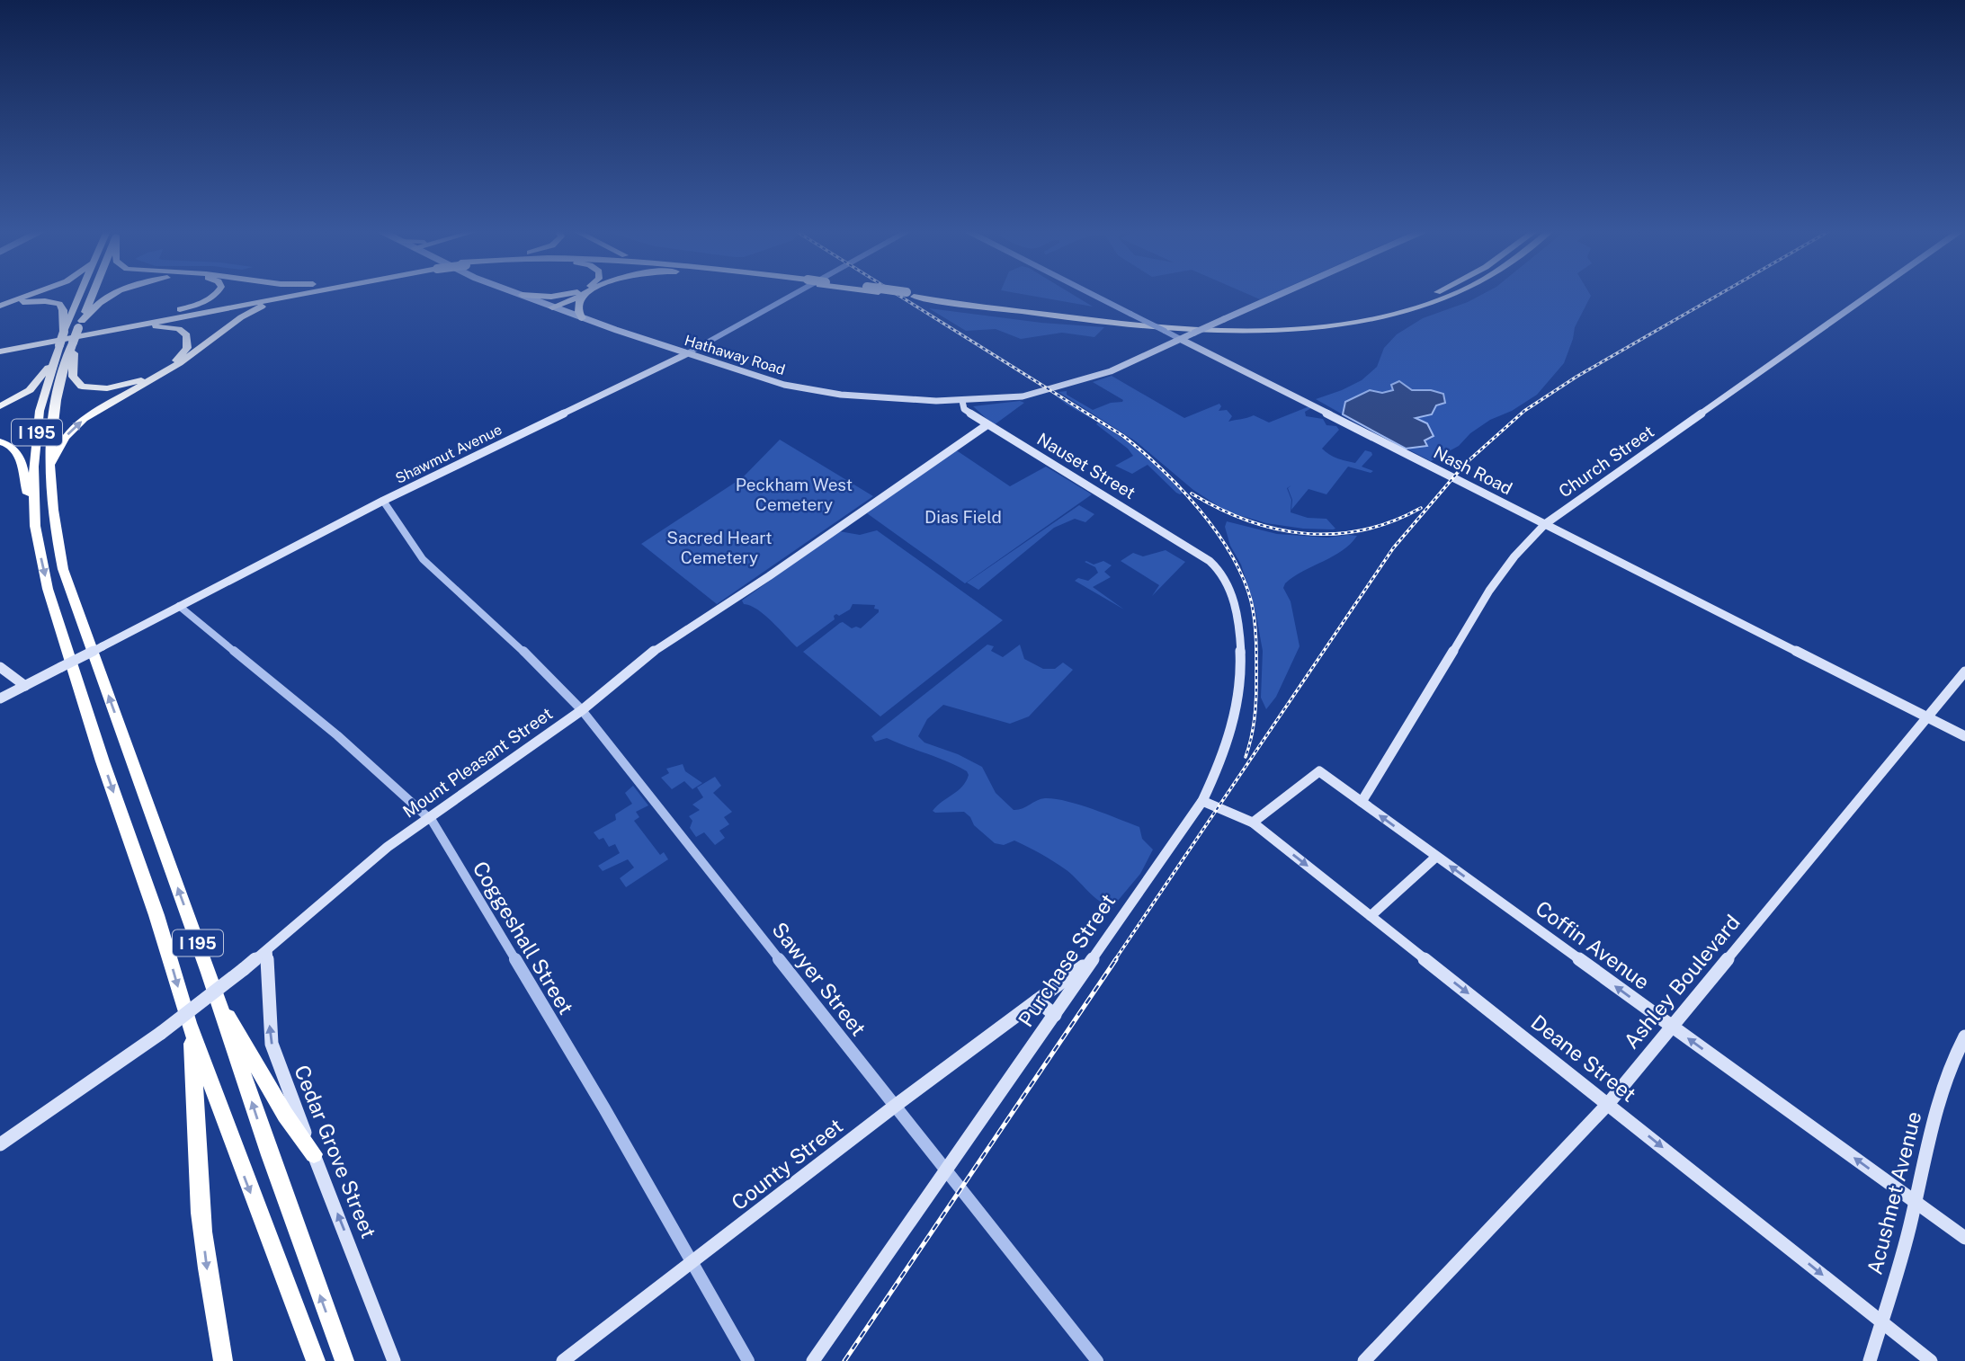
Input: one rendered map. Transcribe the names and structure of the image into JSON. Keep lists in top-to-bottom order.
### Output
{
  "streets": {
    "highway": ["I 195"],
    "main road": [
      "Hathaway Road",
      "Shawmut Avenue",
      "Church Street",
      "Nauset Street",
      "Nash Road",
      "Mount Pleasant Street",
      "Coffin Avenue",
      "Purchase Street",
      "Ashley Boulevard",
      "Deane Street",
      "Cedar Grove Street",
      "County Street",
      "Acushnet Avenue"
    ],
    "street": ["Coggeshall Street", "Sawyer Street"]
  },
  "crossings": [
    ["Hathaway Road", "Shawmut Avenue"],
    ["Hathaway Road", "Nauset Street"],
    ["Hathaway Road", "Nash Road"],
    ["Shawmut Avenue", "Coggeshall Street"],
    ["Shawmut Avenue", "Sawyer Street"],
    ["Church Street", "Nash Road"],
    ["Church Street", "Coffin Avenue"],
    ["Nauset Street", "Mount Pleasant Street"],
    ["Nauset Street", "Purchase Street"],
    ["Nash Road", "Ashley Boulevard"],
    ["Mount Pleasant Street", "Coggeshall Street"],
    ["Mount Pleasant Street", "Sawyer Street"],
    ["Mount Pleasant Street", "Cedar Grove Street"],
    ["Coggeshall Street", "County Street"],
    ["Coffin Avenue", "Ashley Boulevard"],
    ["Coffin Avenue", "Deane Street"],
    ["Coffin Avenue", "Acushnet Avenue"],
    ["Purchase Street", "Sawyer Street"],
    ["Purchase Street", "Deane Street"],
    ["Purchase Street", "County Street"],
    ["Sawyer Street", "County Street"],
    ["Ashley Boulevard", "Deane Street"],
    ["Deane Street", "Acushnet Avenue"]
  ],
  "one_way": ["Coffin Avenue", "Deane Street", "Cedar Grove Street"],
  "parks": ["Peckham West Cemetery", "Dias Field", "Sacred Heart Cemetery"]
}
